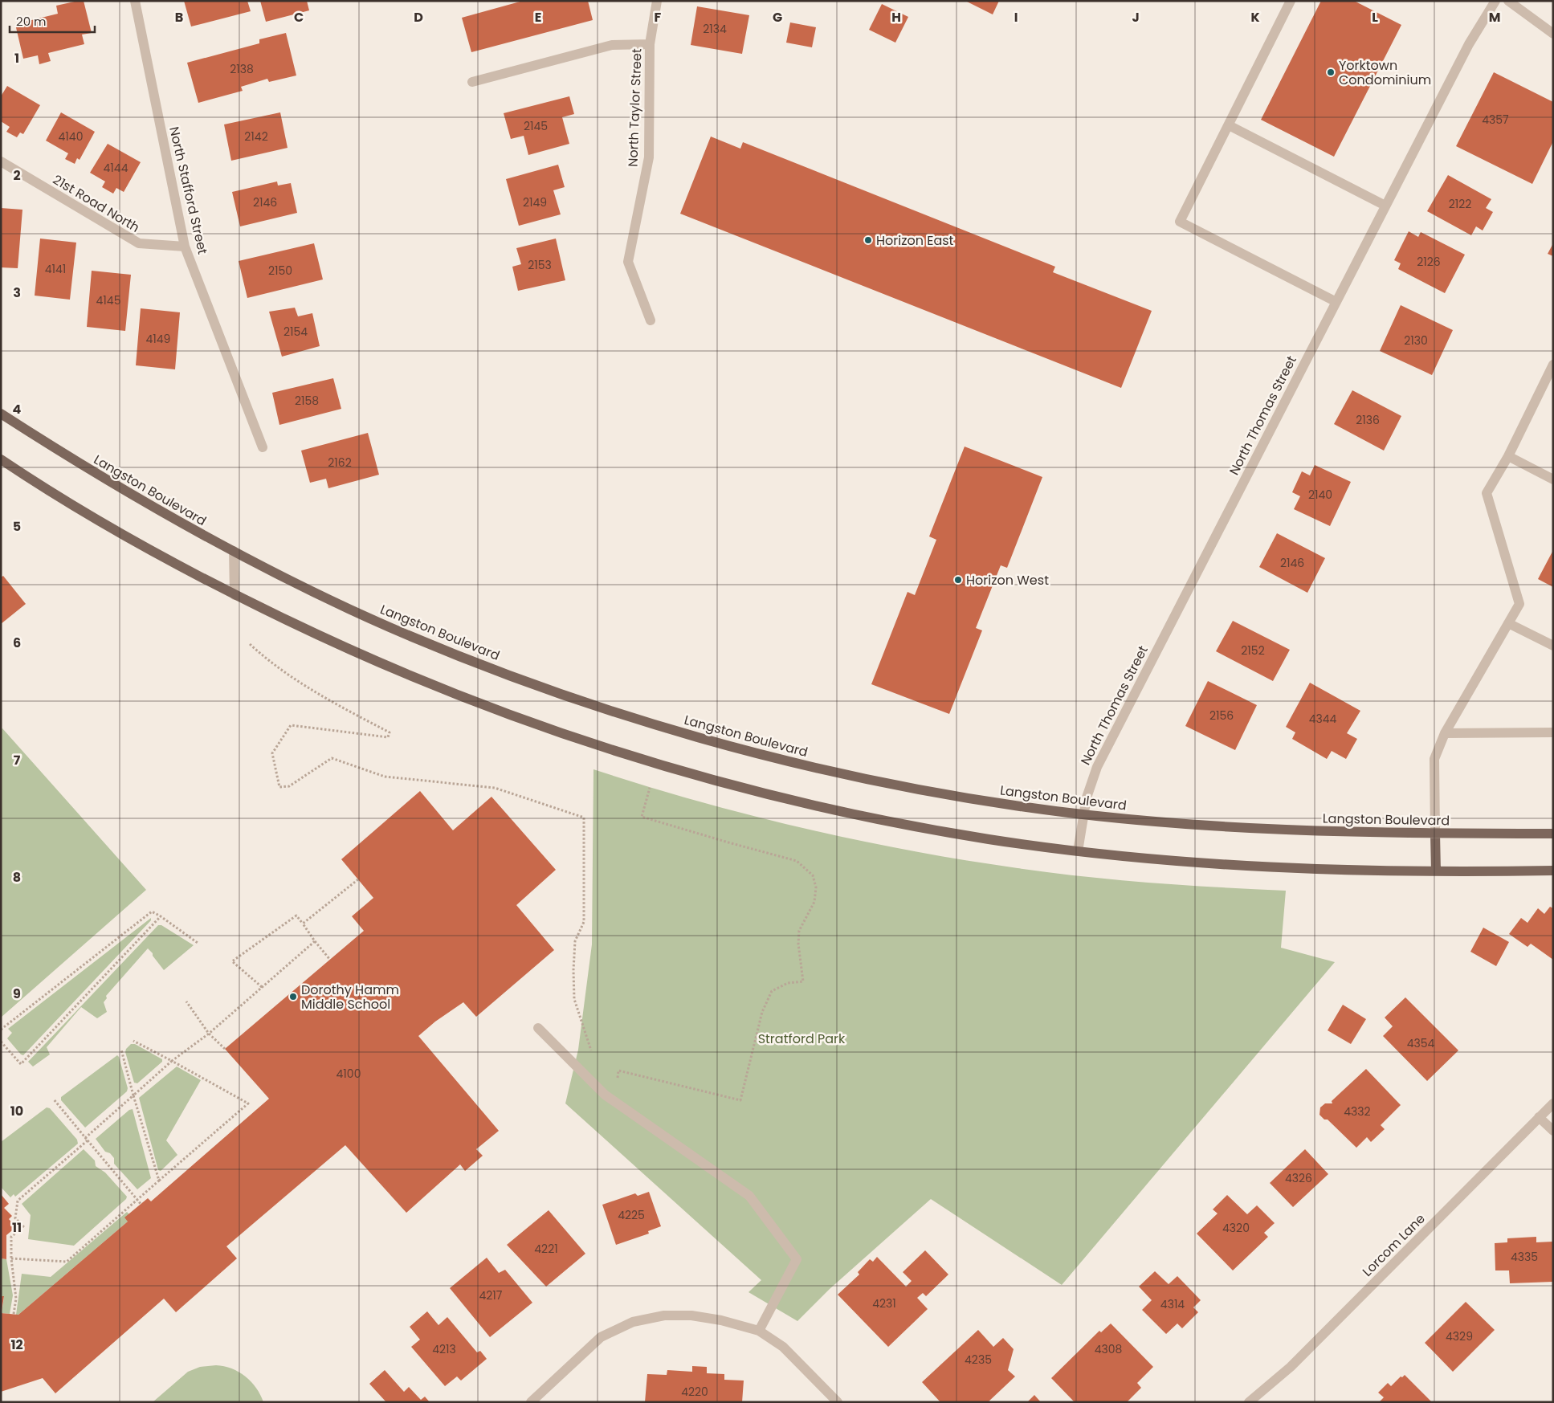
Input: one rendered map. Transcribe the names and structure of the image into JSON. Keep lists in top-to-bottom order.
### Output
{
  "streets": {
    "main road": ["Langston Boulevard"],
    "street": [
      "North Taylor Street",
      "North Stafford Street",
      "21st Road North",
      "North Thomas Street",
      "Lorcom Lane"
    ]
  },
  "crossings": [
    ["North Stafford Street", "21st Road North"],
    ["North Thomas Street", "Langston Boulevard"]
  ],
  "parks": ["Stratford Park"],
  "places": [
    "Yorktown Condominium",
    "Horizon East",
    "Horizon West",
    "Dorothy Hamm Middle School"
  ],
  "house_numbers": [
    "2134",
    "2138",
    "4357",
    "2145",
    "4140",
    "2142",
    "4144",
    "2146",
    "2149",
    "2122",
    "2126",
    "2153",
    "4141",
    "2150",
    "4145",
    "2154",
    "4149",
    "2130",
    "2158",
    "2136",
    "2162",
    "2140",
    "2146",
    "2152",
    "2156",
    "4344",
    "4354",
    "4100",
    "4332",
    "4326",
    "4225",
    "4320",
    "4221",
    "4335",
    "4217",
    "4231",
    "4314",
    "4329",
    "4213",
    "4308",
    "4235",
    "4220"
  ],
  "scale_bar": "20 m",
  "grid": {
    "columns": [
      "B",
      "C",
      "D",
      "E",
      "F",
      "G",
      "H",
      "I",
      "J",
      "K",
      "L",
      "M"
    ],
    "rows": [
      "1",
      "2",
      "3",
      "4",
      "5",
      "6",
      "7",
      "8",
      "9",
      "10",
      "11",
      "12"
    ]
  }
}
